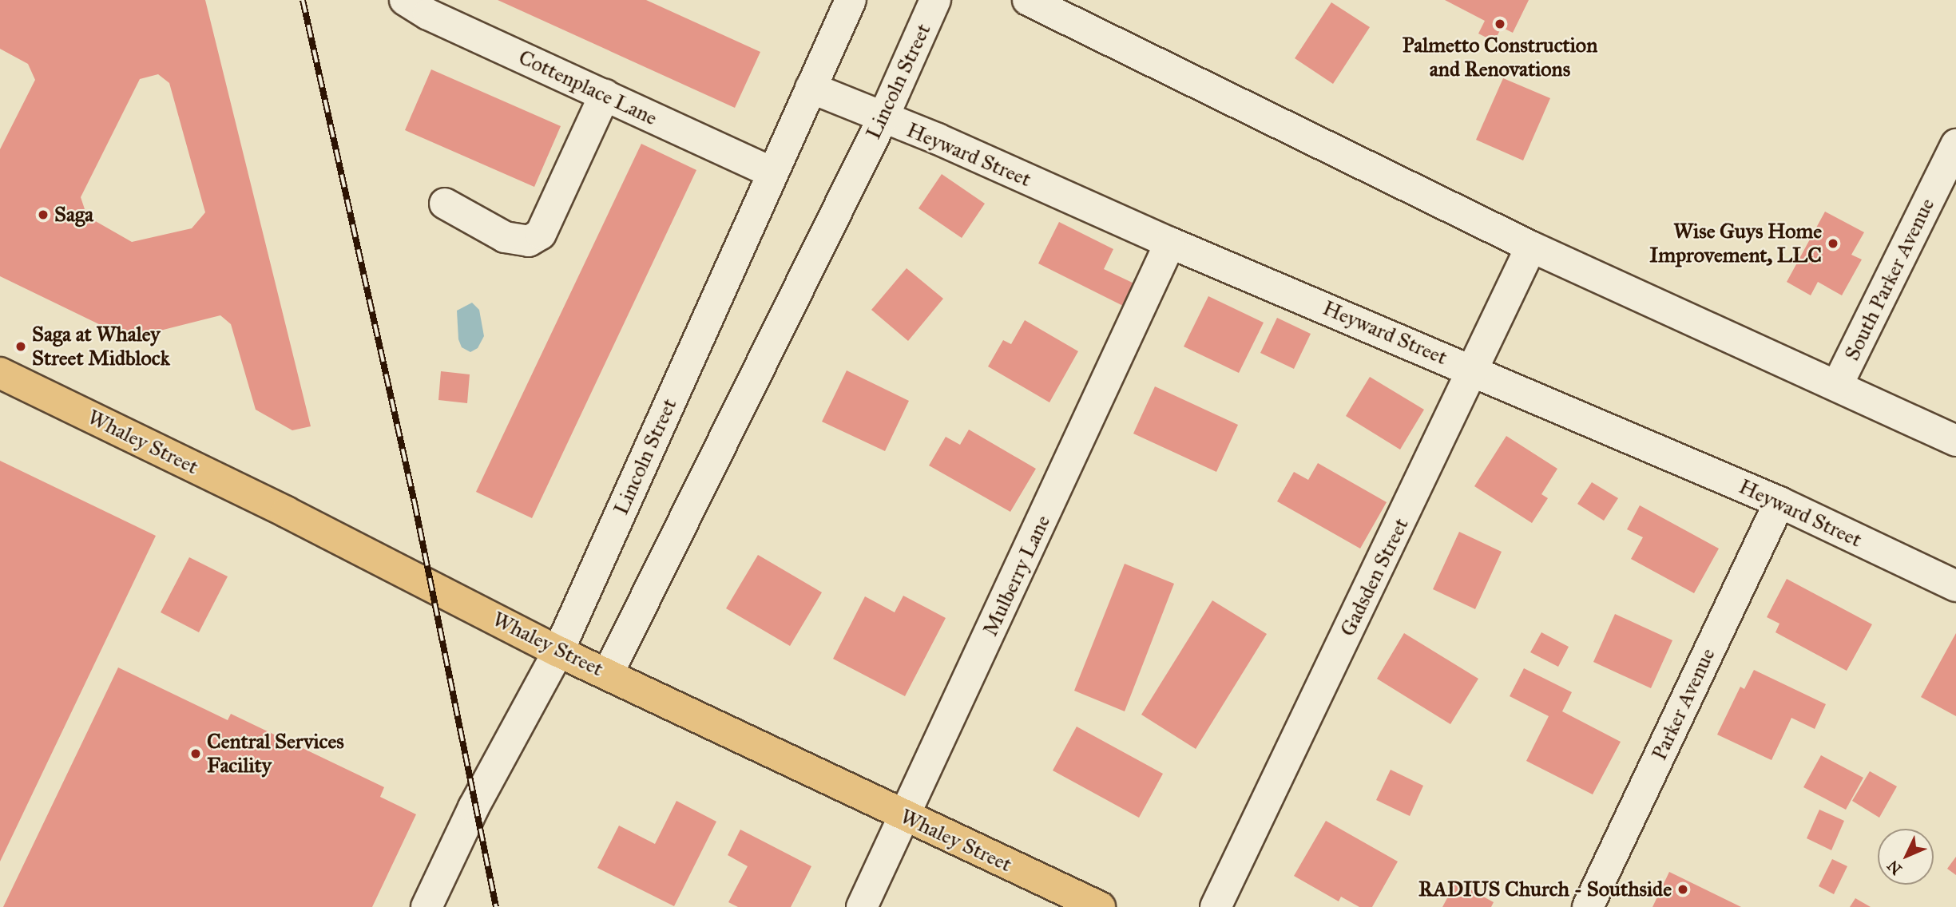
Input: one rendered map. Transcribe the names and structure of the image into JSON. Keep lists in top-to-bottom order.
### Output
{
  "streets": {
    "main road": ["Whaley Street"],
    "street": [
      "Lincoln Street",
      "Cottenplace Lane",
      "Heyward Street",
      "South Parker Avenue",
      "Mulberry Lane",
      "Gadsden Street",
      "Parker Avenue"
    ]
  },
  "crossings": [
    ["Lincoln Street", "Cottenplace Lane"],
    ["Lincoln Street", "Heyward Street"],
    ["Lincoln Street", "Whaley Street"],
    ["Heyward Street", "Mulberry Lane"],
    ["Heyward Street", "Gadsden Street"],
    ["Heyward Street", "Parker Avenue"],
    ["Whaley Street", "Mulberry Lane"]
  ],
  "places": [
    "Palmetto Construction and Renovations",
    "Saga",
    "Wise Guys Home Improvement, LLC",
    "Saga at Whaley Street Midblock",
    "Central Services Facility",
    "RADIUS Church - Southside"
  ],
  "north": "bottom left"
}
